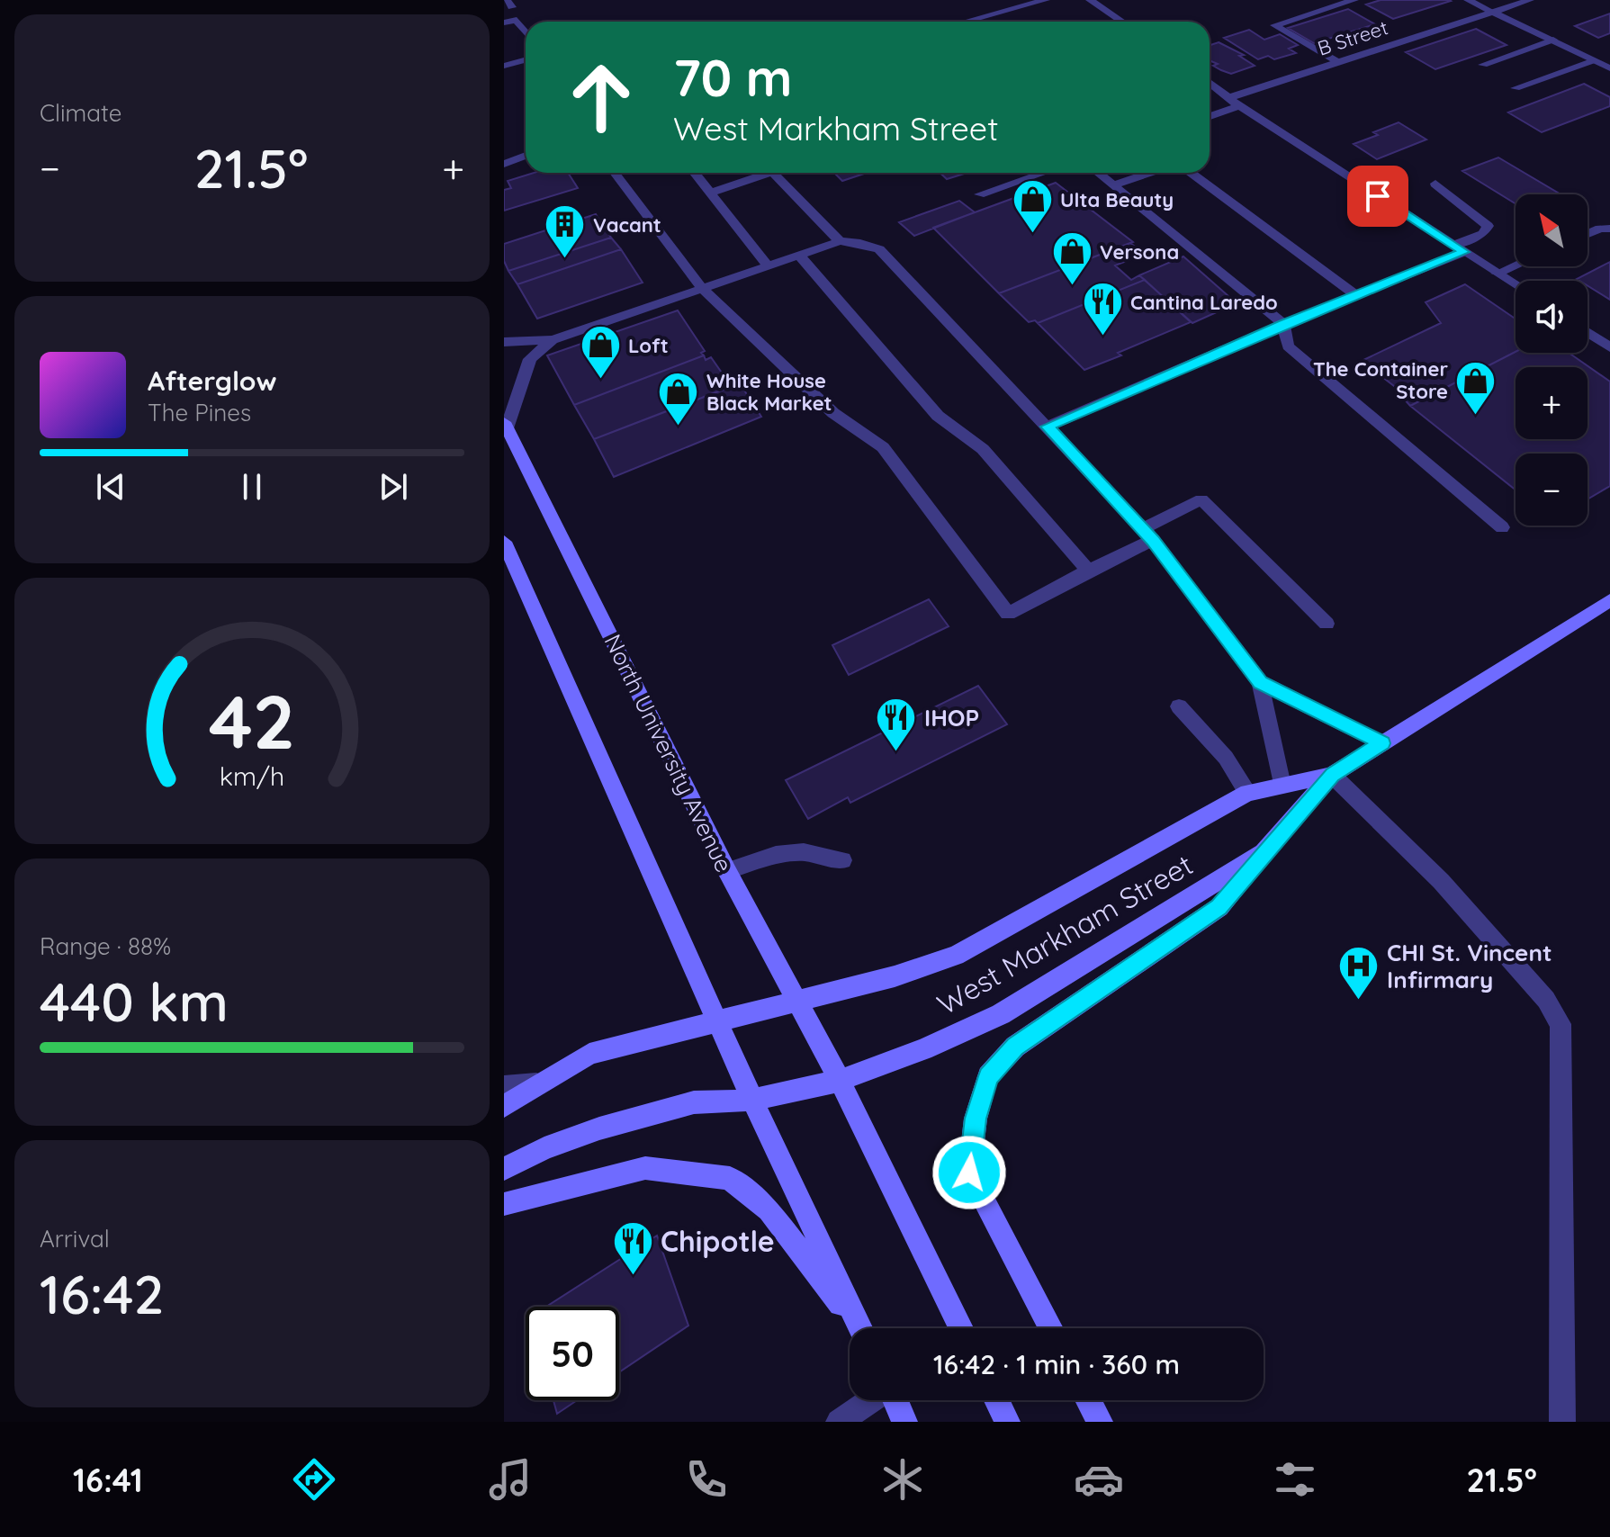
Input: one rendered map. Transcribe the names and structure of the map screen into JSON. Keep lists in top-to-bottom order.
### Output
{
  "streets": {
    "main road": ["North University Avenue", "West Markham Street"],
    "street": ["B Street"]
  },
  "crossings": [
    ["North University Avenue", "West Markham Street"]
  ],
  "places": {
    "shop": [
      "Ulta Beauty",
      "Versona",
      "Loft",
      "The Container Store",
      "White House Black Market"
    ],
    "building": ["Vacant"],
    "restaurant": ["Cantina Laredo", "IHOP", "Chipotle"],
    "hospital": ["CHI St. Vincent Infirmary"]
  },
  "north": "top left",
  "page": {
    "tile": [
      "Climate",
      ["Range · 88%", "440 km"],
      ["Arrival", "16:42"]
    ],
    "turn": ["70 m", "West Markham Street"],
    "heat": ["−", "21.5°", "+"],
    "map_buttons": ["+", "−"],
    "song": ["Afterglow", "The Pines"],
    "limit": "50",
    "trip": "16:42 · 1 min · 360 m",
    "tabs": ["16:41", "21.5°"],
    "gauge": ["42", "km/h"]
  }
}
